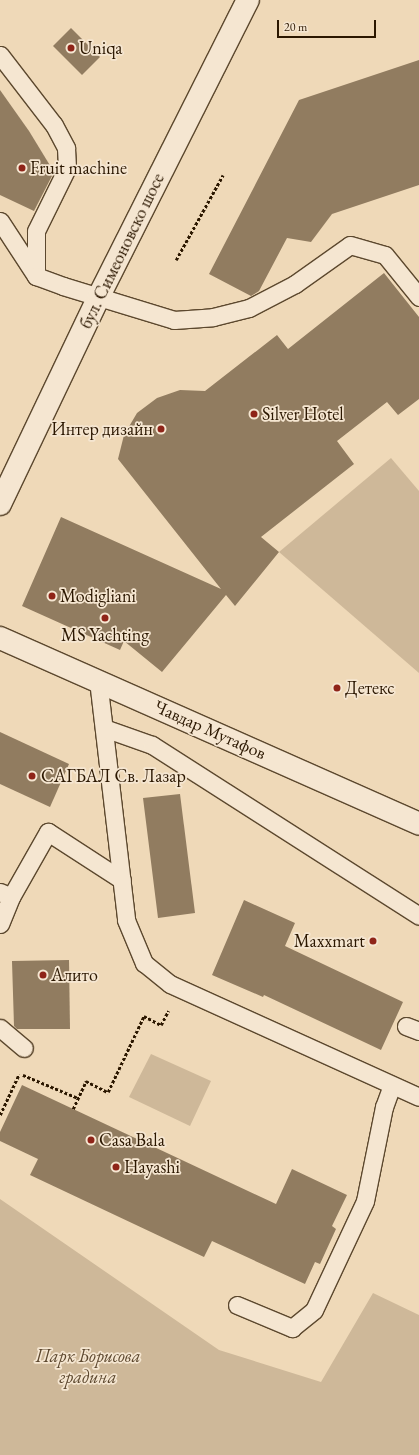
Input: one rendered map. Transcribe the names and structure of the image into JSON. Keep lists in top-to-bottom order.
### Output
{
  "streets": {
    "main road": ["бул. Симеоновско шосе", "Чавдар Мутафов"]
  },
  "parks": ["Парк Борисова градина"],
  "places": [
    "Uniqa",
    "Fruit machine",
    "Silver Hotel",
    "Интер дизайн",
    "Modigliani",
    "MS Yachting",
    "Детекс",
    "САГБАЛ Св. Лазар",
    "Maxxmart",
    "Алито",
    "Casa Bala",
    "Hayashi"
  ],
  "scale_bar": "20 m"
}
